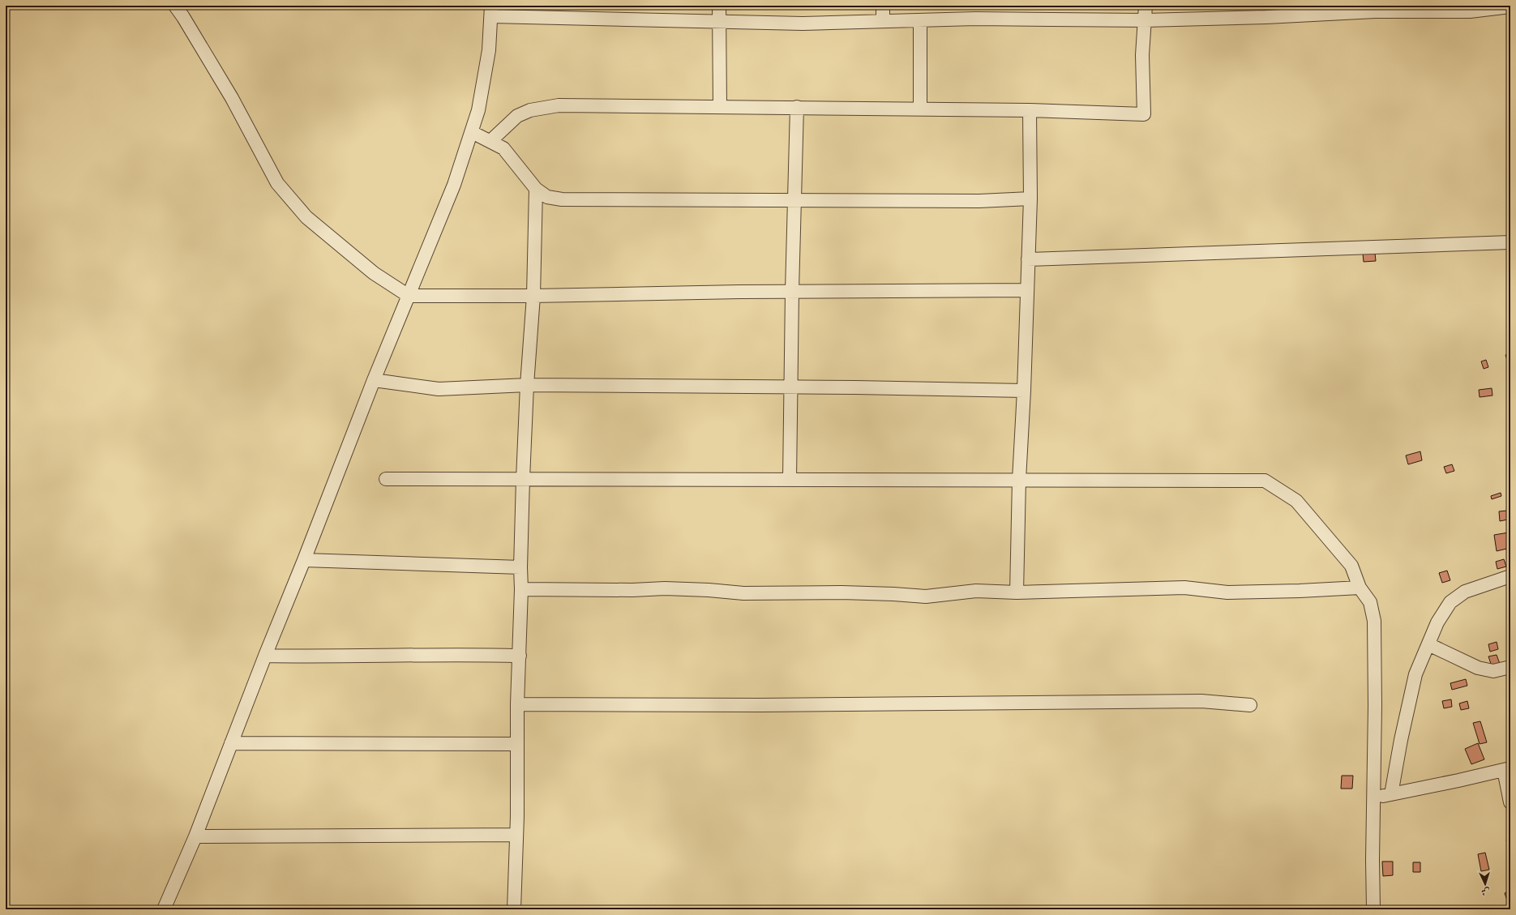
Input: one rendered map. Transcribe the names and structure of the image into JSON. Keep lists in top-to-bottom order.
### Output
{
  "north": "bottom"
}
